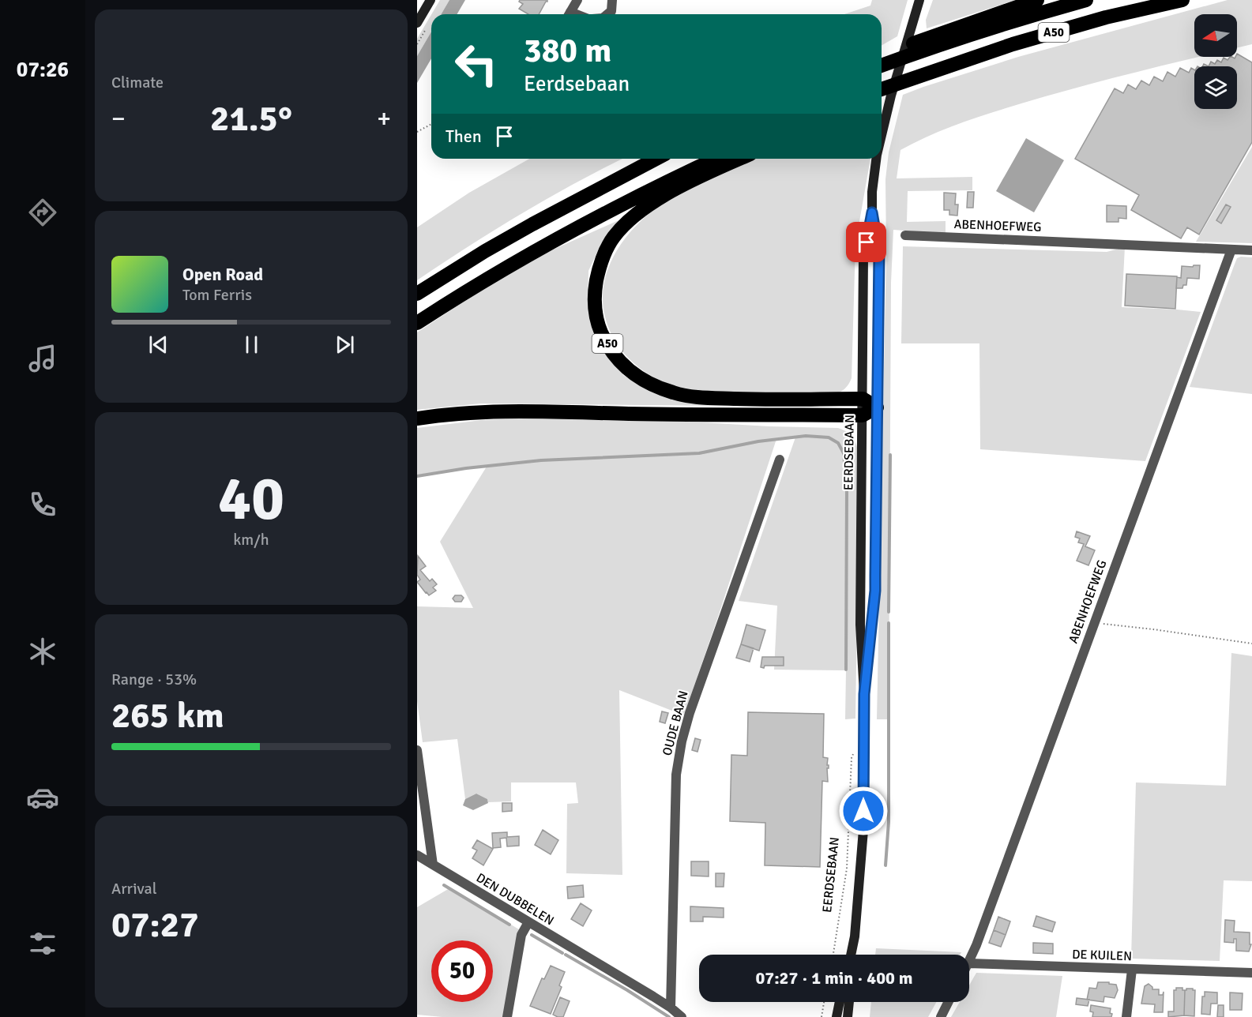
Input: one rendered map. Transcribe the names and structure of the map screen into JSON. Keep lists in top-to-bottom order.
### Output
{
  "streets": {
    "highway": ["A50"],
    "main road": ["EERDSEBAAN"],
    "street": [
      "ABENHOEFWEG",
      "OUDE BAAN",
      "DEN DUBBELEN",
      "DE KUILEN"
    ]
  },
  "crossings": [
    ["A50", "EERDSEBAAN"],
    ["ABENHOEFWEG", "DE KUILEN"],
    ["OUDE BAAN", "DEN DUBBELEN"]
  ],
  "north": "left",
  "page": {
    "tabs": "07:26",
    "tile": [
      "Climate",
      ["40", "km/h"],
      ["Range · 53%", "265 km"],
      ["Arrival", "07:27"]
    ],
    "turn": ["380 m", "Eerdsebaan"],
    "heat": ["−", "21.5°", "+"],
    "then": "Then",
    "song": ["Open Road", "Tom Ferris"],
    "limit": "50",
    "trip": "07:27 · 1 min · 400 m"
  }
}
